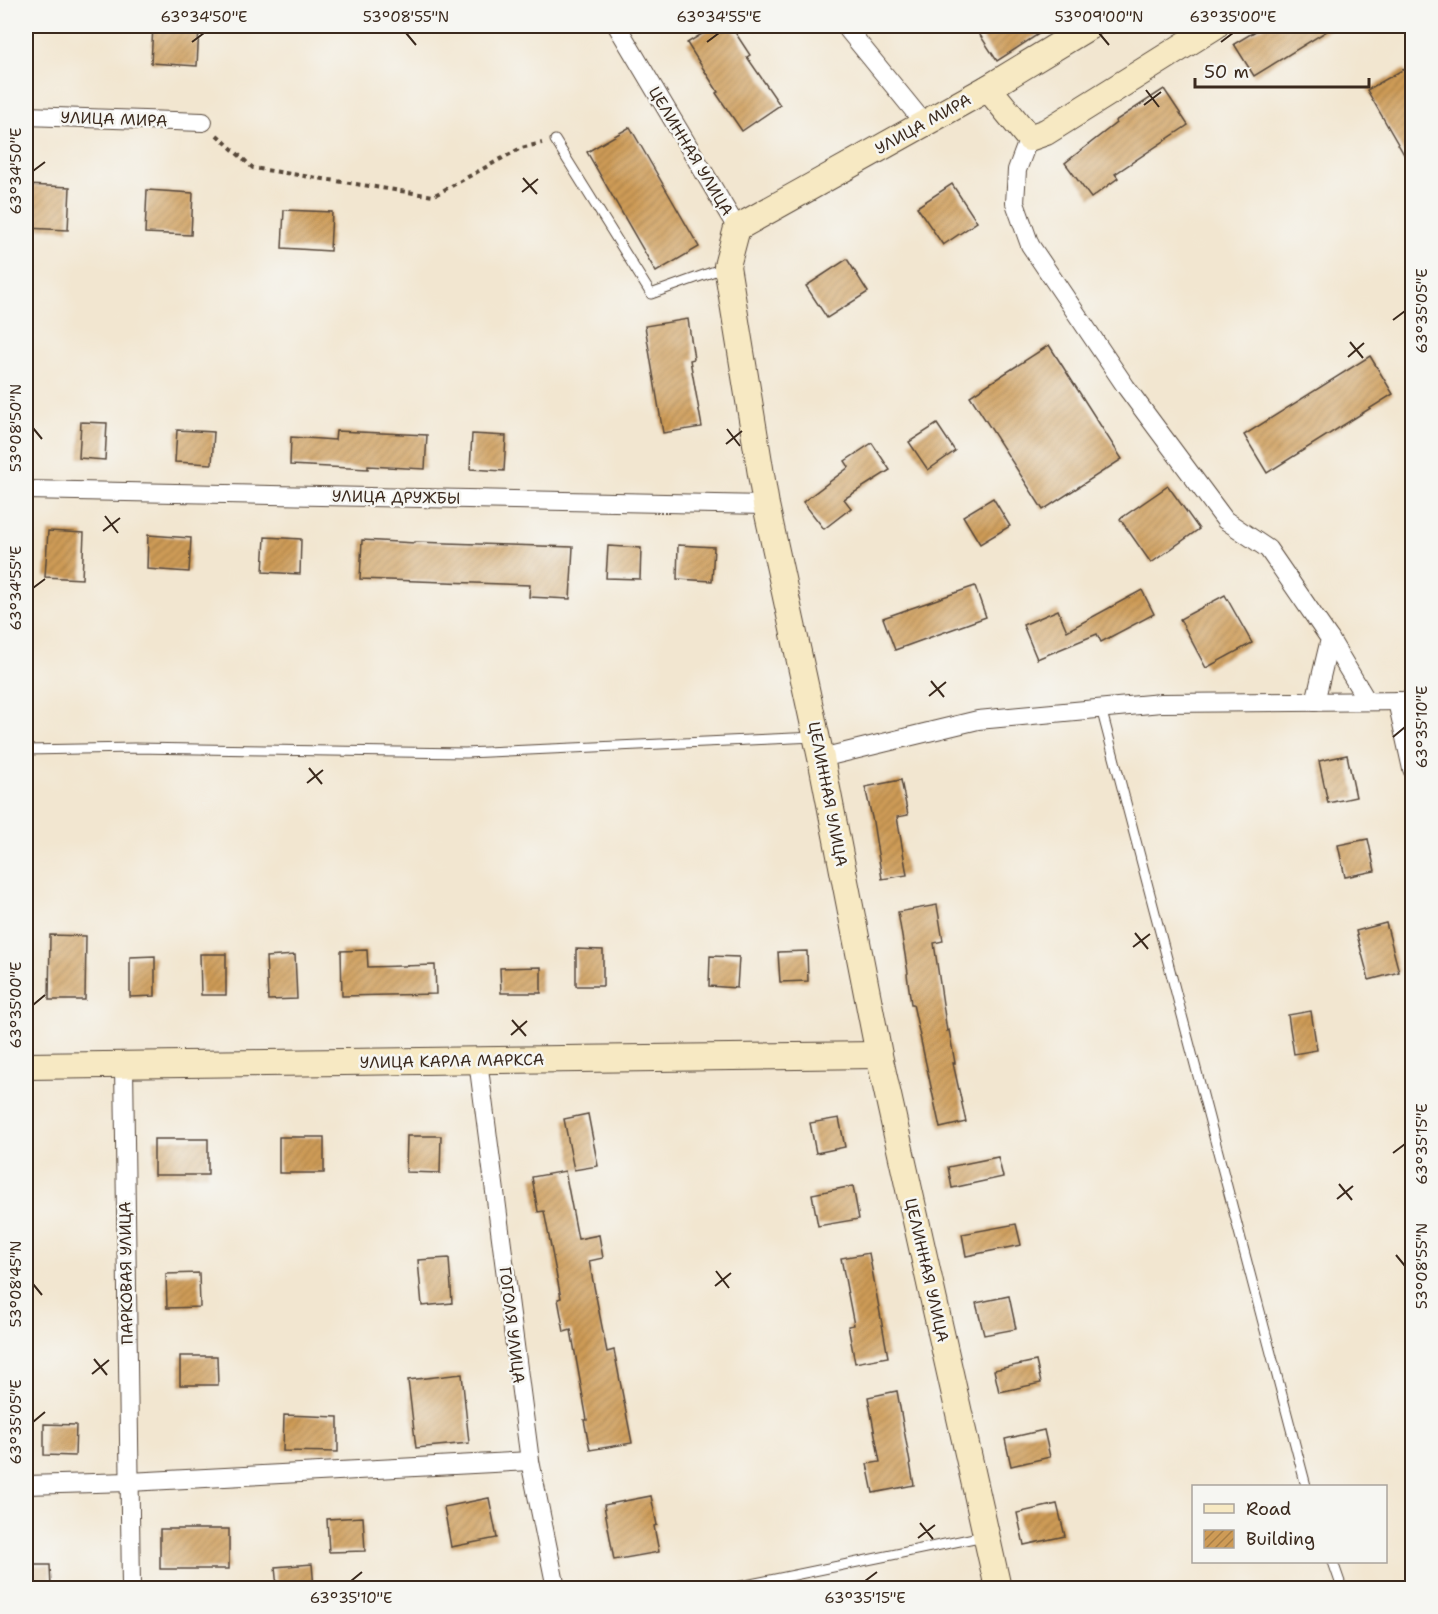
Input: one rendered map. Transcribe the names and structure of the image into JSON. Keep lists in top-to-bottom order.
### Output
{
  "streets": {
    "street": [
      "УЛИЦА МИРА",
      "ЦЕЛИННАЯ УЛИЦА",
      "УЛИЦА ДРУЖБЫ",
      "УЛИЦА КАРЛА МАРКСА",
      "ПАРКОВАЯ УЛИЦА",
      "ГОГОЛЯ УЛИЦА"
    ]
  },
  "crossings": [
    ["УЛИЦА МИРА", "ЦЕЛИННАЯ УЛИЦА"],
    ["ЦЕЛИННАЯ УЛИЦА", "УЛИЦА ДРУЖБЫ"],
    ["ЦЕЛИННАЯ УЛИЦА", "УЛИЦА КАРЛА МАРКСА"],
    ["УЛИЦА КАРЛА МАРКСА", "ПАРКОВАЯ УЛИЦА"],
    ["УЛИЦА КАРЛА МАРКСА", "ГОГОЛЯ УЛИЦА"]
  ],
  "legend": ["Road", "Building"],
  "scale_bar": "50 m",
  "coordinates": [
    "63°34'50\"E",
    "53°08'55\"N",
    "63°34'55\"E",
    "53°09'00\"N",
    "63°35'00\"E",
    "63°35'05\"E",
    "53°08'50\"N",
    "63°35'10\"E",
    "63°35'15\"E",
    "53°08'45\"N"
  ]
}
